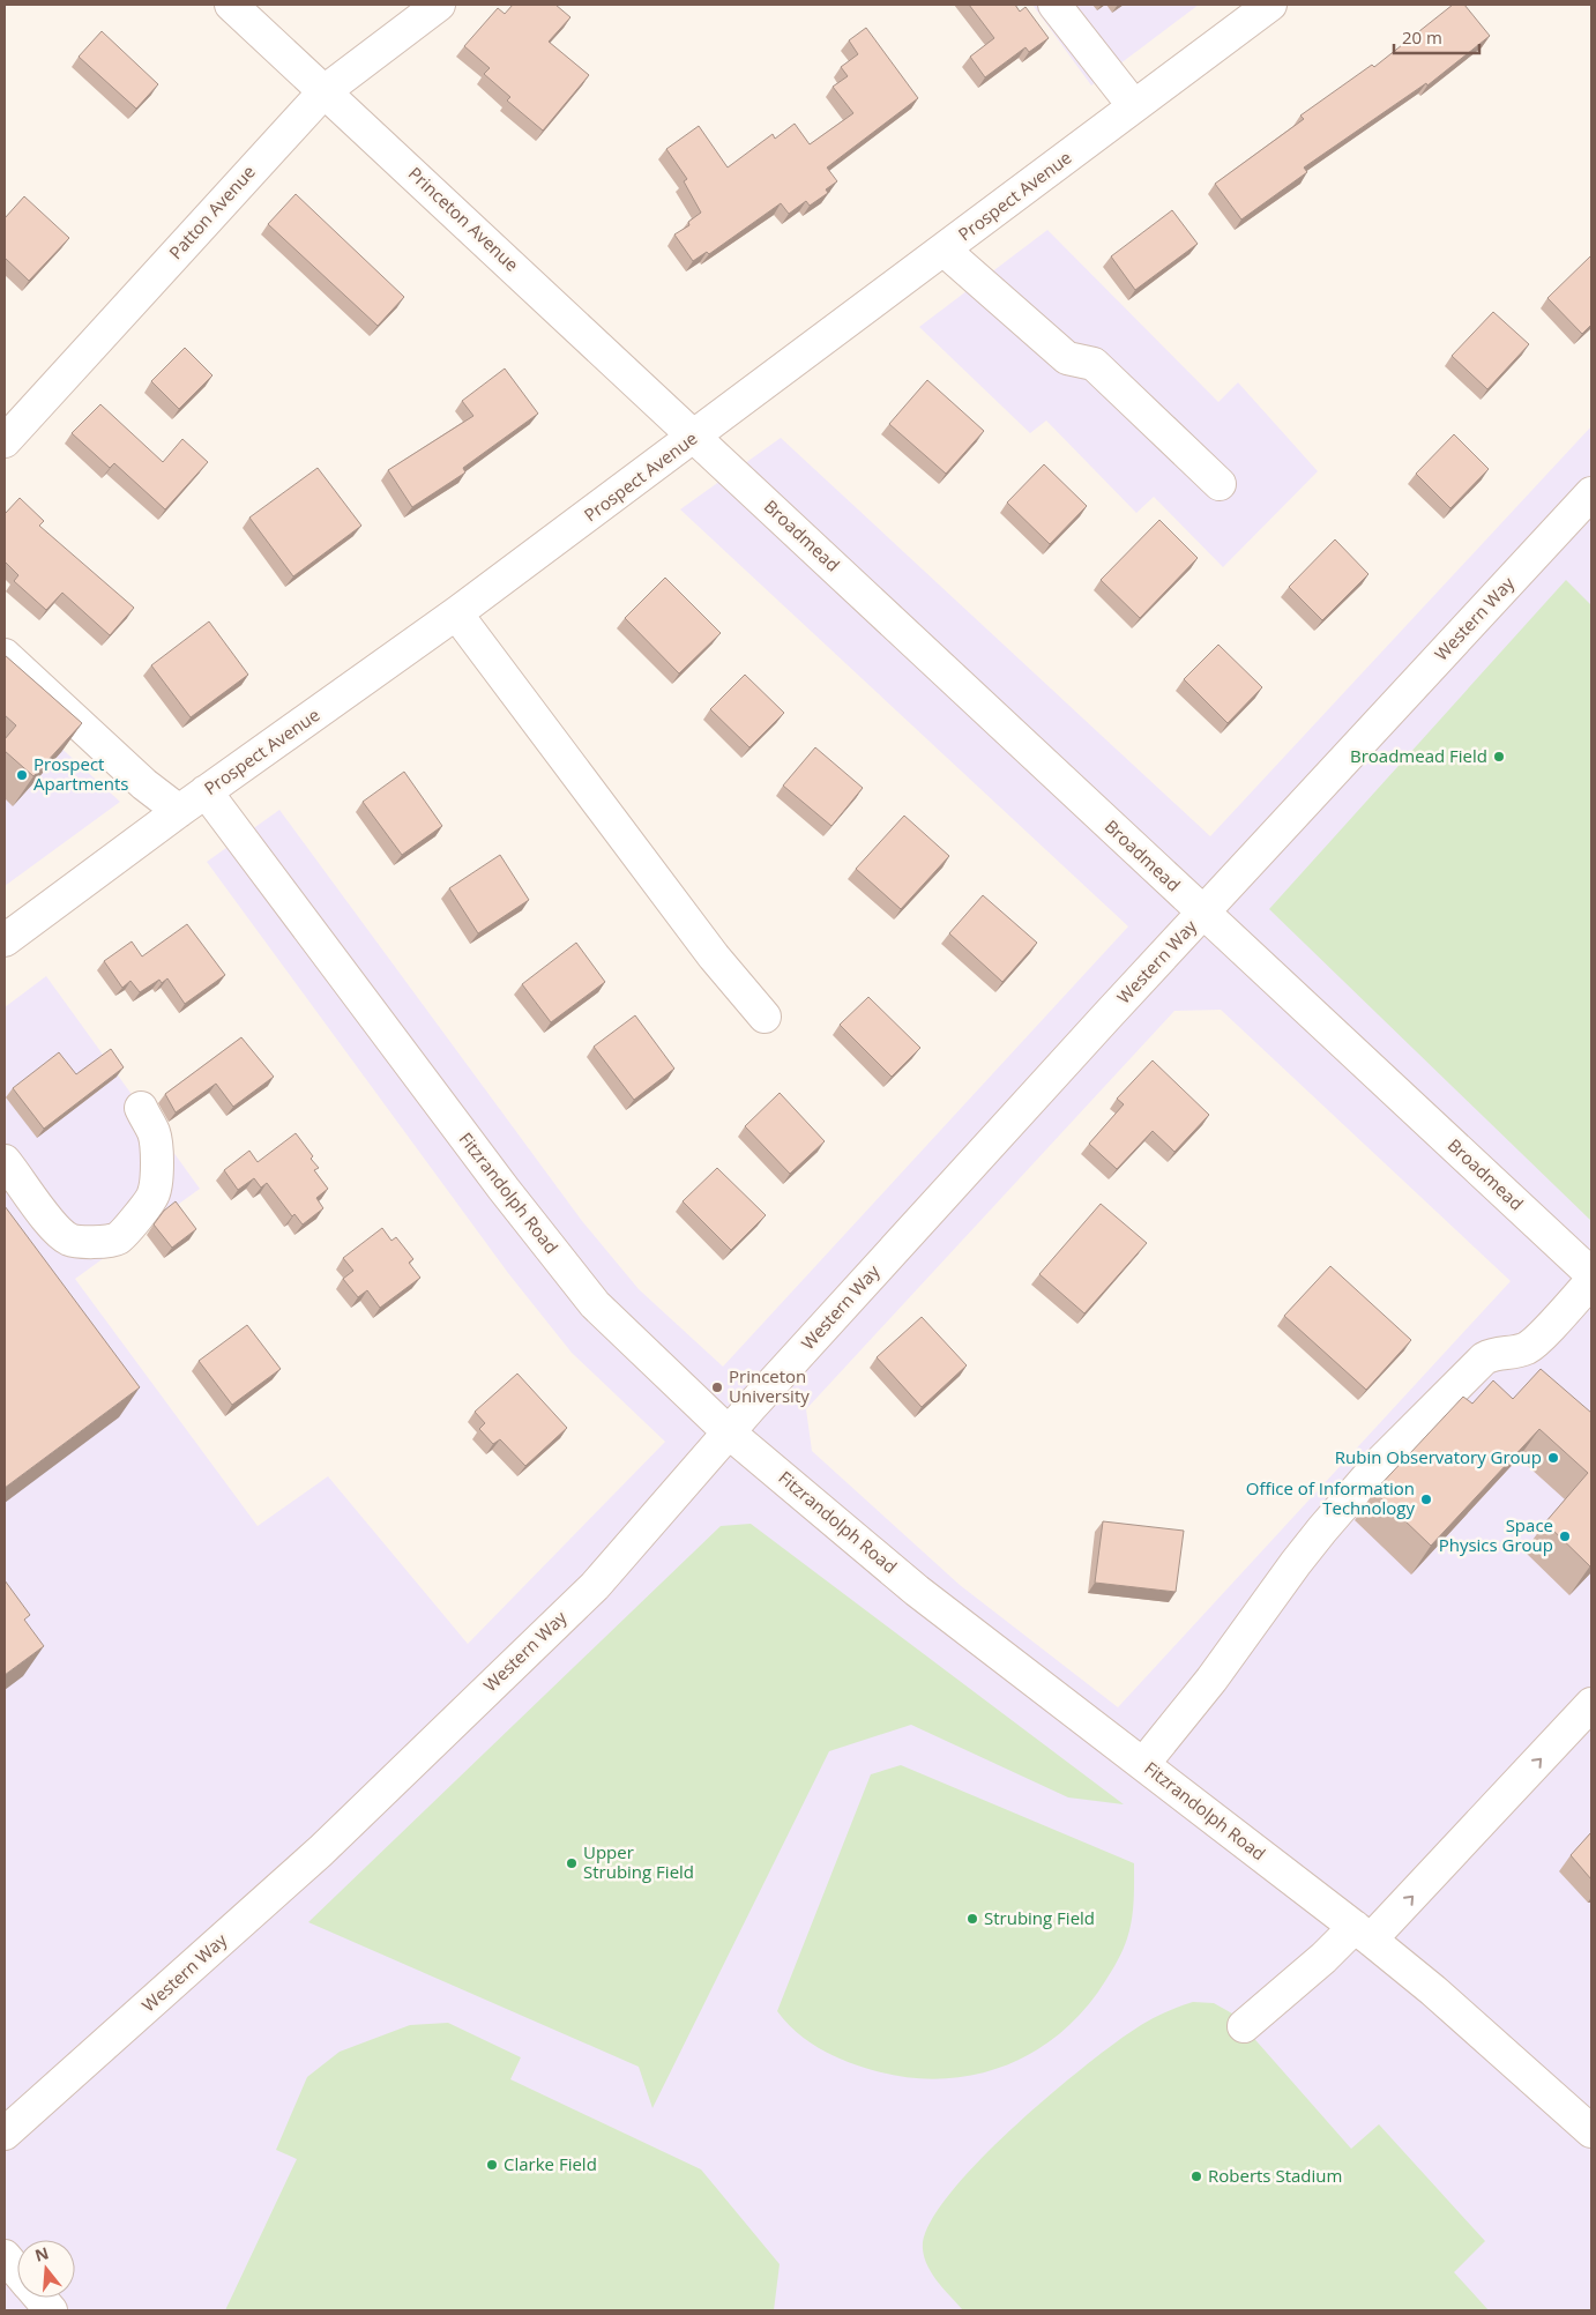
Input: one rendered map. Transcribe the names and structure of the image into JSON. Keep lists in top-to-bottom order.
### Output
{
  "streets": {
    "street": [
      "Prospect Avenue",
      "Patton Avenue",
      "Princeton Avenue",
      "Broadmead",
      "Western Way",
      "Fitzrandolph Road"
    ]
  },
  "crossings": [
    ["Prospect Avenue", "Princeton Avenue"],
    ["Prospect Avenue", "Broadmead"],
    ["Prospect Avenue", "Fitzrandolph Road"],
    ["Patton Avenue", "Princeton Avenue"],
    ["Princeton Avenue", "Broadmead"],
    ["Broadmead", "Western Way"],
    ["Western Way", "Fitzrandolph Road"]
  ],
  "places": [
    "Broadmead Field",
    "Prospect Apartments",
    "Princeton University",
    "Rubin Observatory Group",
    "Office of Information Technology",
    "Space Physics Group",
    "Upper Strubing Field",
    "Strubing Field",
    "Clarke Field",
    "Roberts Stadium"
  ],
  "scale_bar": "20 m",
  "north": "top"
}
